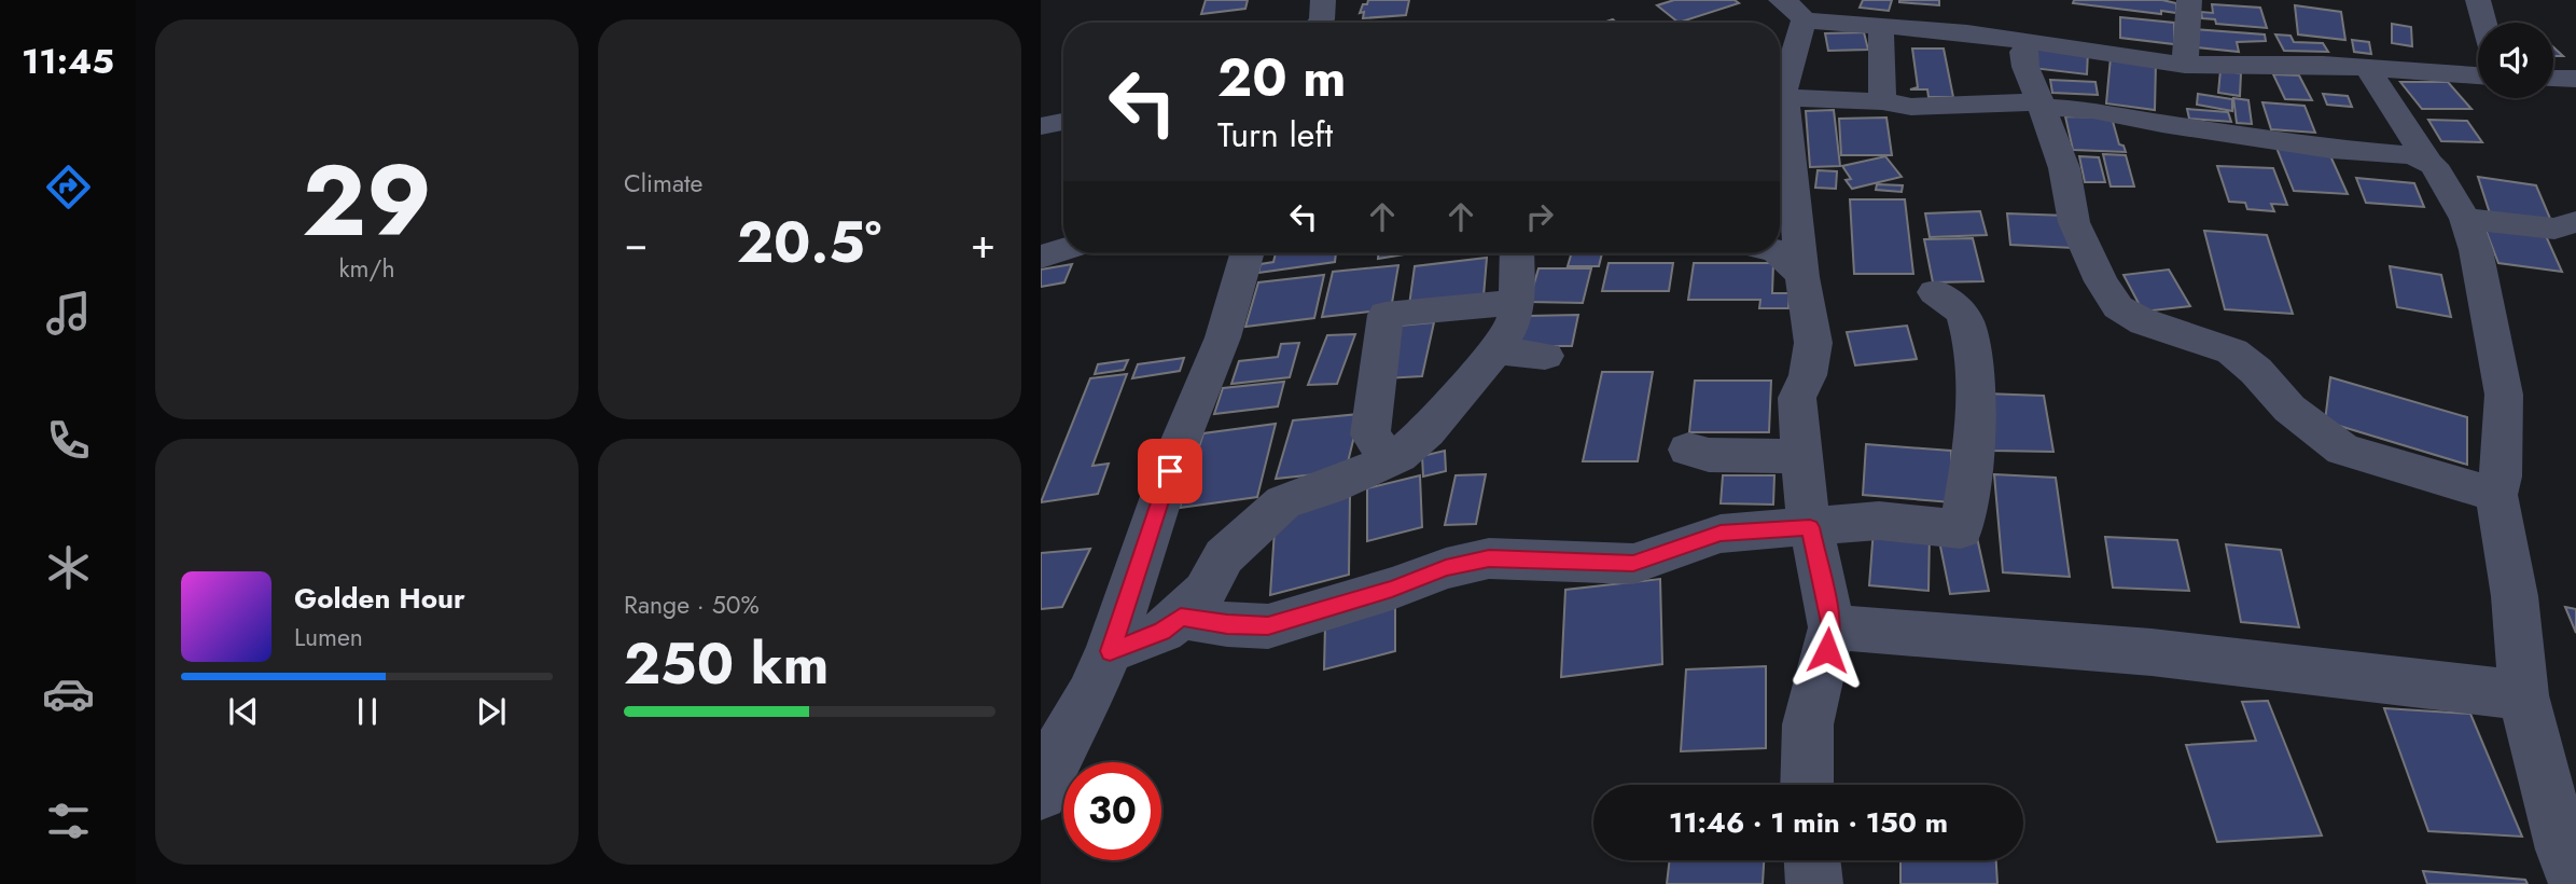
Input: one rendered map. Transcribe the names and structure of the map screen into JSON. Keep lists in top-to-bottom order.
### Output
{
  "page": {
    "tabs": "11:45",
    "tile": [
      ["29", "km/h"],
      "Climate",
      ["Range · 50%", "250 km"]
    ],
    "turn": ["20 m", "Turn left"],
    "heat": ["−", "20.5°", "+"],
    "song": ["Golden Hour", "Lumen"],
    "limit": "30",
    "trip": "11:46 · 1 min · 150 m"
  }
}
